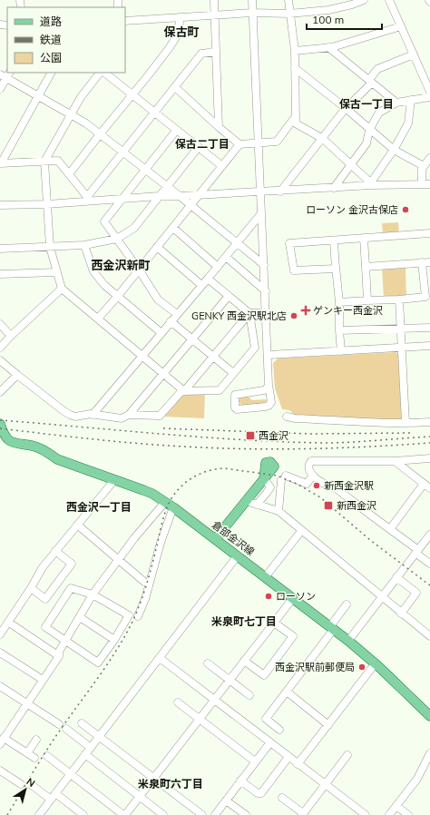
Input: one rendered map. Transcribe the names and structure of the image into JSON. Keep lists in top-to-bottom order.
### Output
{
  "streets": {
    "main road": ["倉部金沢線"]
  },
  "districts": [
    "保古町",
    "保古一丁目",
    "保古二丁目",
    "西金沢新町",
    "西金沢一丁目",
    "米泉町七丁目",
    "米泉町六丁目"
  ],
  "places": {
    "other": [
      "ローソン 金沢古保店",
      "GENKY 西金沢駅北店",
      "新西金沢駅",
      "ローソン",
      "西金沢駅前郵便局"
    ],
    "health": ["ゲンキー西金沢"],
    "transit": ["西金沢", "新西金沢"]
  },
  "legend": ["道路", "鉄道", "公園"],
  "scale_bar": "100 m",
  "north": "top right"
}
